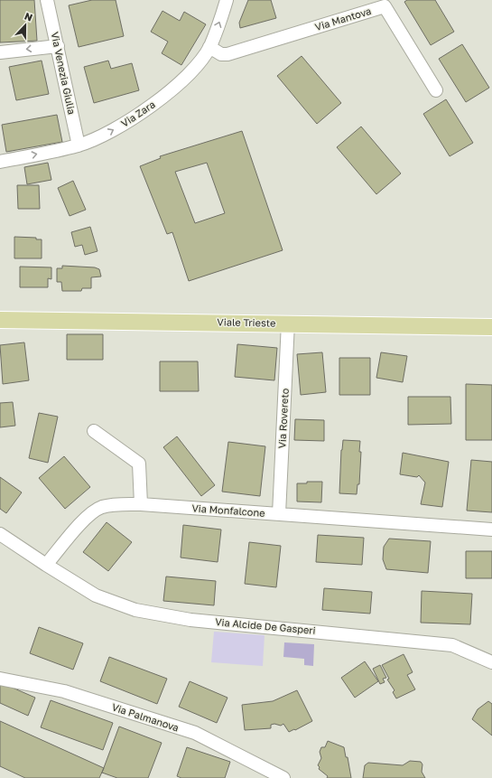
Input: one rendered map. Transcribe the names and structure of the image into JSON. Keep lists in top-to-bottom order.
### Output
{
  "streets": {
    "main road": ["Viale Trieste"],
    "street": [
      "Via Mantova",
      "Via Venezia Giulia",
      "Via Zara",
      "Via Rovereto",
      "Via Monfalcone",
      "Via Alcide De Gasperi",
      "Via Palmanova"
    ]
  },
  "crossings": [
    ["Via Mantova", "Via Zara"],
    ["Via Venezia Giulia", "Via Zara"],
    ["Viale Trieste", "Via Rovereto"],
    ["Via Rovereto", "Via Monfalcone"],
    ["Via Monfalcone", "Via Alcide De Gasperi"]
  ],
  "one_way": ["Via Zara"],
  "north": "top"
}
